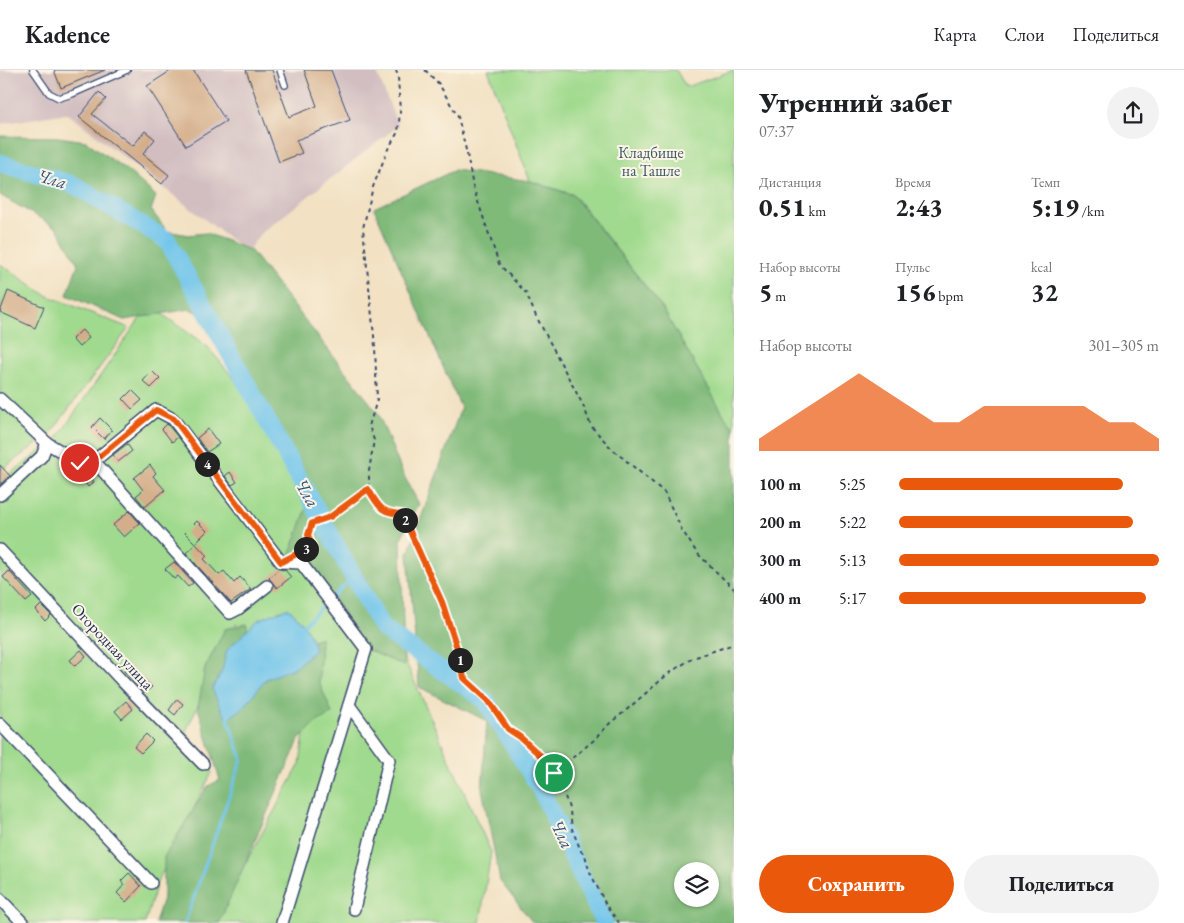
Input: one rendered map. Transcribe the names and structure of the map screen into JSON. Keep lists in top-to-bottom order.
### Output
{
  "streets": {
    "street": ["Огородная улица"]
  },
  "water": ["Чла"],
  "parks": ["Кладбище на Ташле"],
  "page": {
    "header": "Kadence",
    "nav": ["Карта", "Слои", "Поделиться"],
    "heading": ["Утренний забег", "07:37"],
    "stats": [
      ["Дистанция", "0.51 km"],
      ["Время", "2:43"],
      ["Темп", "5:19 /km"],
      ["Набор высоты", "5 m"],
      ["Пульс", "156 bpm"],
      ["kcal", "32"]
    ],
    "chart": ["Набор высоты", "301–305 m"],
    "pins": [
      "4",
      "2",
      "3",
      "1"
    ],
    "list": [
      {
        "name": "100 m",
        "note": "5:25"
      },
      {
        "name": "200 m",
        "note": "5:22"
      },
      {
        "name": "300 m",
        "note": "5:13"
      },
      {
        "name": "400 m",
        "note": "5:17"
      }
    ],
    "buttons": ["Сохранить", "Поделиться"]
  }
}
